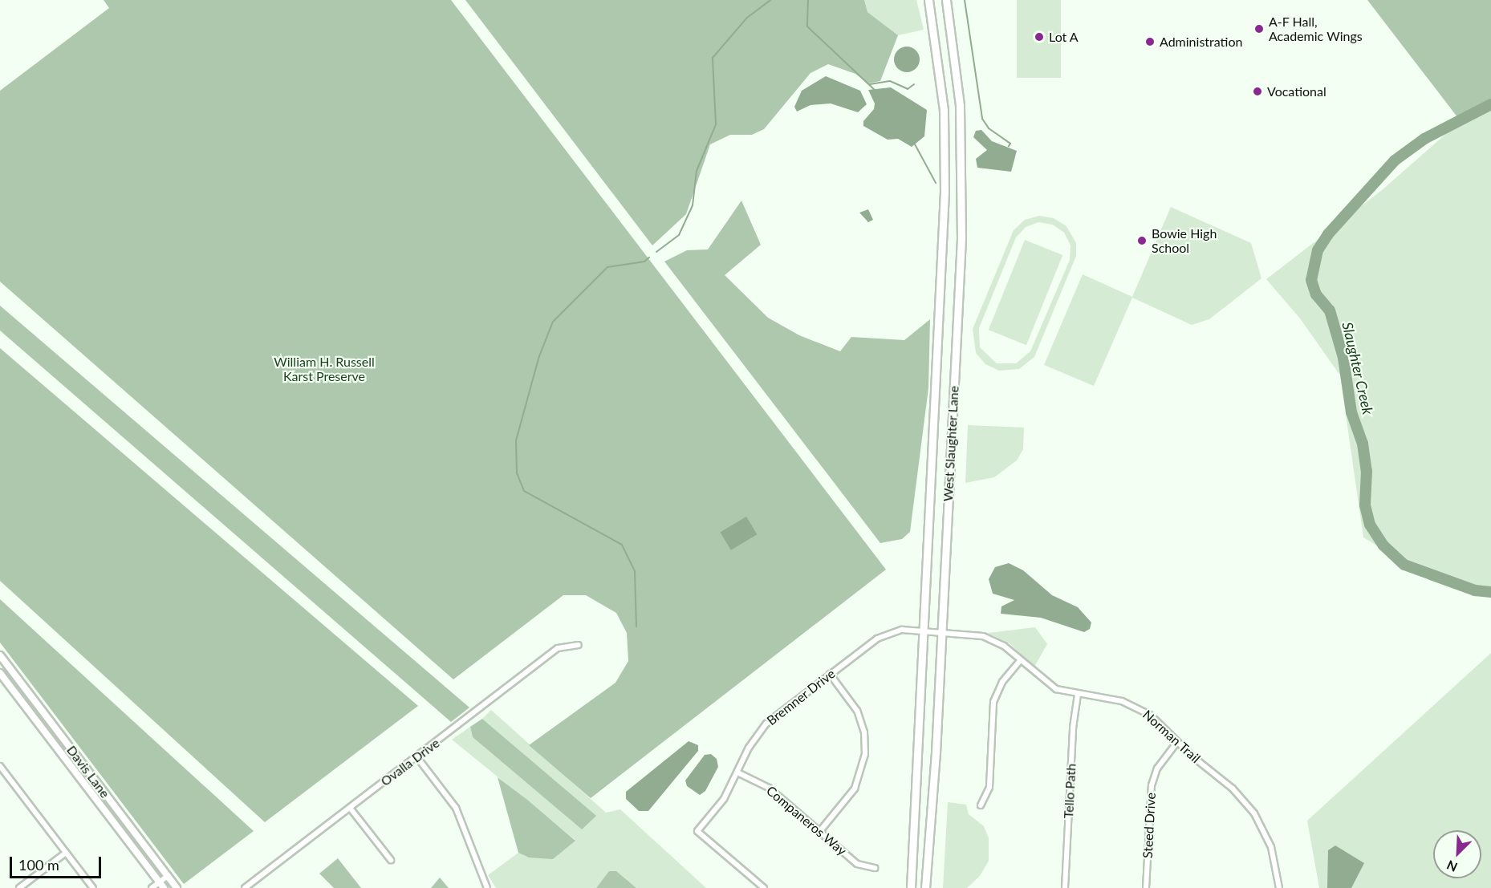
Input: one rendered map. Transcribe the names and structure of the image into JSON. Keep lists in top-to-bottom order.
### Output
{
  "streets": {
    "main road": ["West Slaughter Lane", "Davis Lane"],
    "street": [
      "Bremner Drive",
      "Norman Trail",
      "Ovalla Drive",
      "Tello Path",
      "Companeros Way",
      "Steed Drive"
    ]
  },
  "crossings": [
    ["West Slaughter Lane", "Bremner Drive"],
    ["West Slaughter Lane", "Norman Trail"],
    ["Bremner Drive", "Norman Trail"],
    ["Bremner Drive", "Companeros Way"],
    ["Norman Trail", "Tello Path"],
    ["Norman Trail", "Steed Drive"]
  ],
  "water": ["Slaughter Creek"],
  "parks": ["William H. Russell Karst Preserve"],
  "places": [
    "A-F Hall, Academic Wings",
    "Lot A",
    "Administration",
    "Vocational",
    "Bowie High School"
  ],
  "scale_bar": "100 m",
  "north": "bottom left"
}
